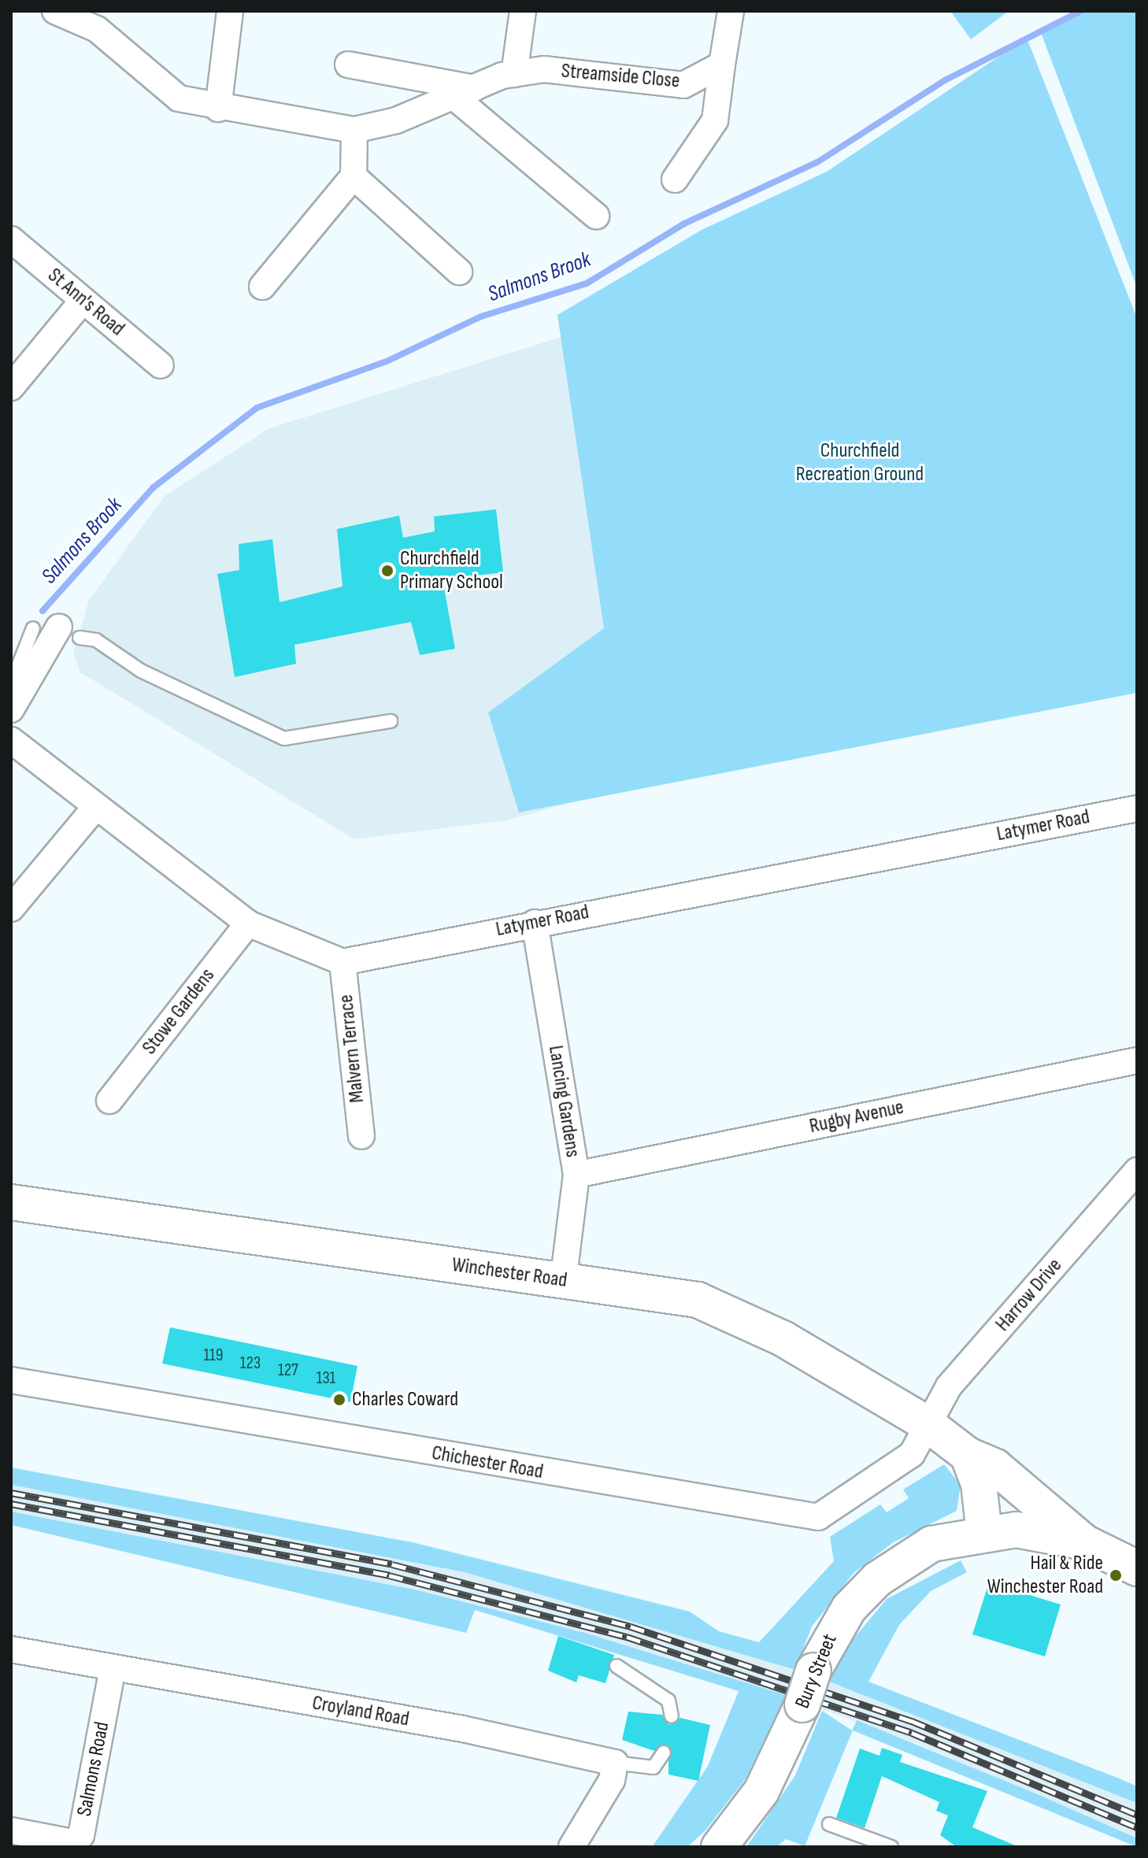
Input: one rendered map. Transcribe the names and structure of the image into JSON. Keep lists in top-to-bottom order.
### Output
{
  "streets": {
    "street": [
      "Streamside Close",
      "St Ann's Road",
      "Latymer Road",
      "Stowe Gardens",
      "Malvern Terrace",
      "Lancing Gardens",
      "Rugby Avenue",
      "Winchester Road",
      "Harrow Drive",
      "Chichester Road",
      "Bury Street",
      "Croyland Road",
      "Salmons Road"
    ]
  },
  "crossings": [
    ["Latymer Road", "Malvern Terrace"],
    ["Latymer Road", "Lancing Gardens"],
    ["Lancing Gardens", "Rugby Avenue"],
    ["Lancing Gardens", "Winchester Road"],
    ["Winchester Road", "Harrow Drive"],
    ["Winchester Road", "Chichester Road"],
    ["Winchester Road", "Bury Street"],
    ["Harrow Drive", "Chichester Road"],
    ["Croyland Road", "Salmons Road"]
  ],
  "water": ["Salmons Brook"],
  "parks": ["Churchfield Recreation Ground"],
  "places": ["Churchfield Primary School", "Charles Coward", "Hail & Ride Winchester Road"],
  "house_numbers": [
    "119",
    "123",
    "127",
    "131"
  ]
}
